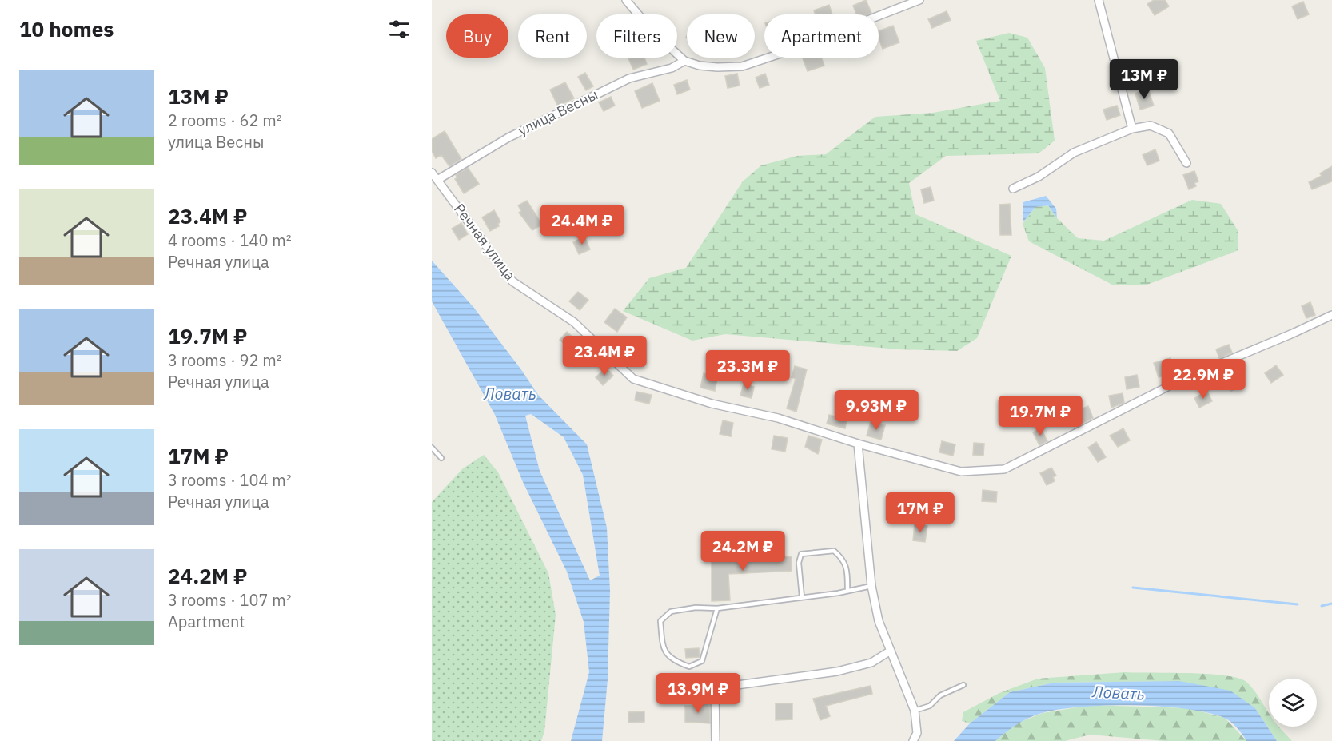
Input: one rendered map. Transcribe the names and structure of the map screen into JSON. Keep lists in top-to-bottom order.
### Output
{
  "streets": {
    "street": ["улица Весны", "Речная улица"]
  },
  "crossings": [
    ["улица Весны", "Речная улица"]
  ],
  "water": ["Ловать"],
  "page": {
    "heading": "10 homes",
    "chip": [
      "Buy",
      "Rent",
      "Filters",
      "New",
      "Apartment"
    ],
    "list": [
      {
        "name": "13M ₽",
        "note": "2 rooms · 62 m² · улица Весны"
      },
      {
        "name": "23.4M ₽",
        "note": "4 rooms · 140 m² · Речная улица"
      },
      {
        "name": "19.7M ₽",
        "note": "3 rooms · 92 m² · Речная улица"
      },
      {
        "name": "17M ₽",
        "note": "3 rooms · 104 m² · Речная улица"
      },
      {
        "name": "24.2M ₽",
        "note": "3 rooms · 107 m² · Apartment"
      }
    ],
    "price": [
      "13M ₽",
      "24.4M ₽",
      "23.4M ₽",
      "23.3M ₽",
      "22.9M ₽",
      "9.93M ₽",
      "19.7M ₽",
      "17M ₽",
      "24.2M ₽",
      "13.9M ₽"
    ]
  }
}
